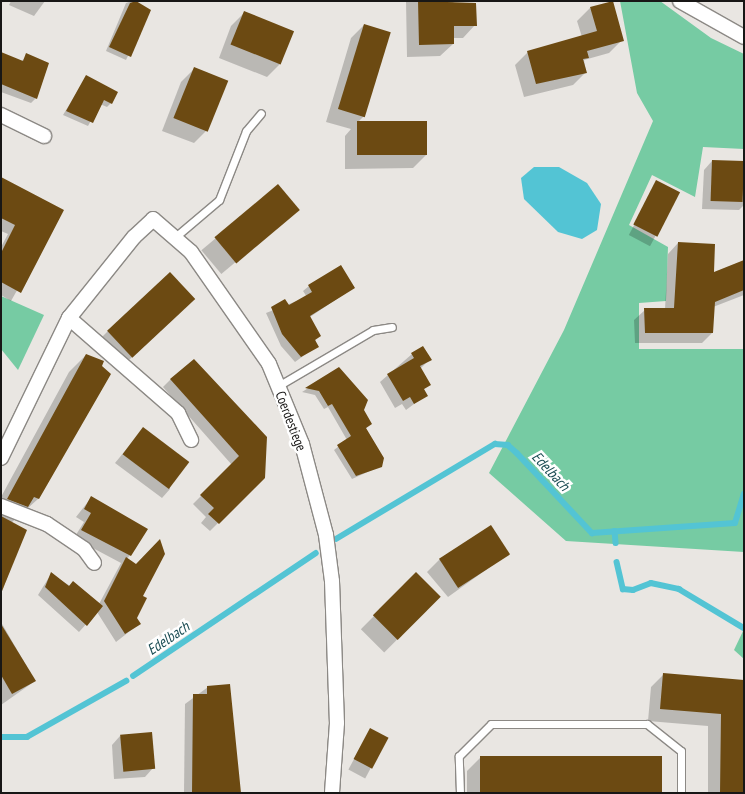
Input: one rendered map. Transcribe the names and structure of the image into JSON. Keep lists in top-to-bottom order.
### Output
{
  "streets": {
    "street": ["Coerdestiege"]
  },
  "water": ["Edelbach"]
}
